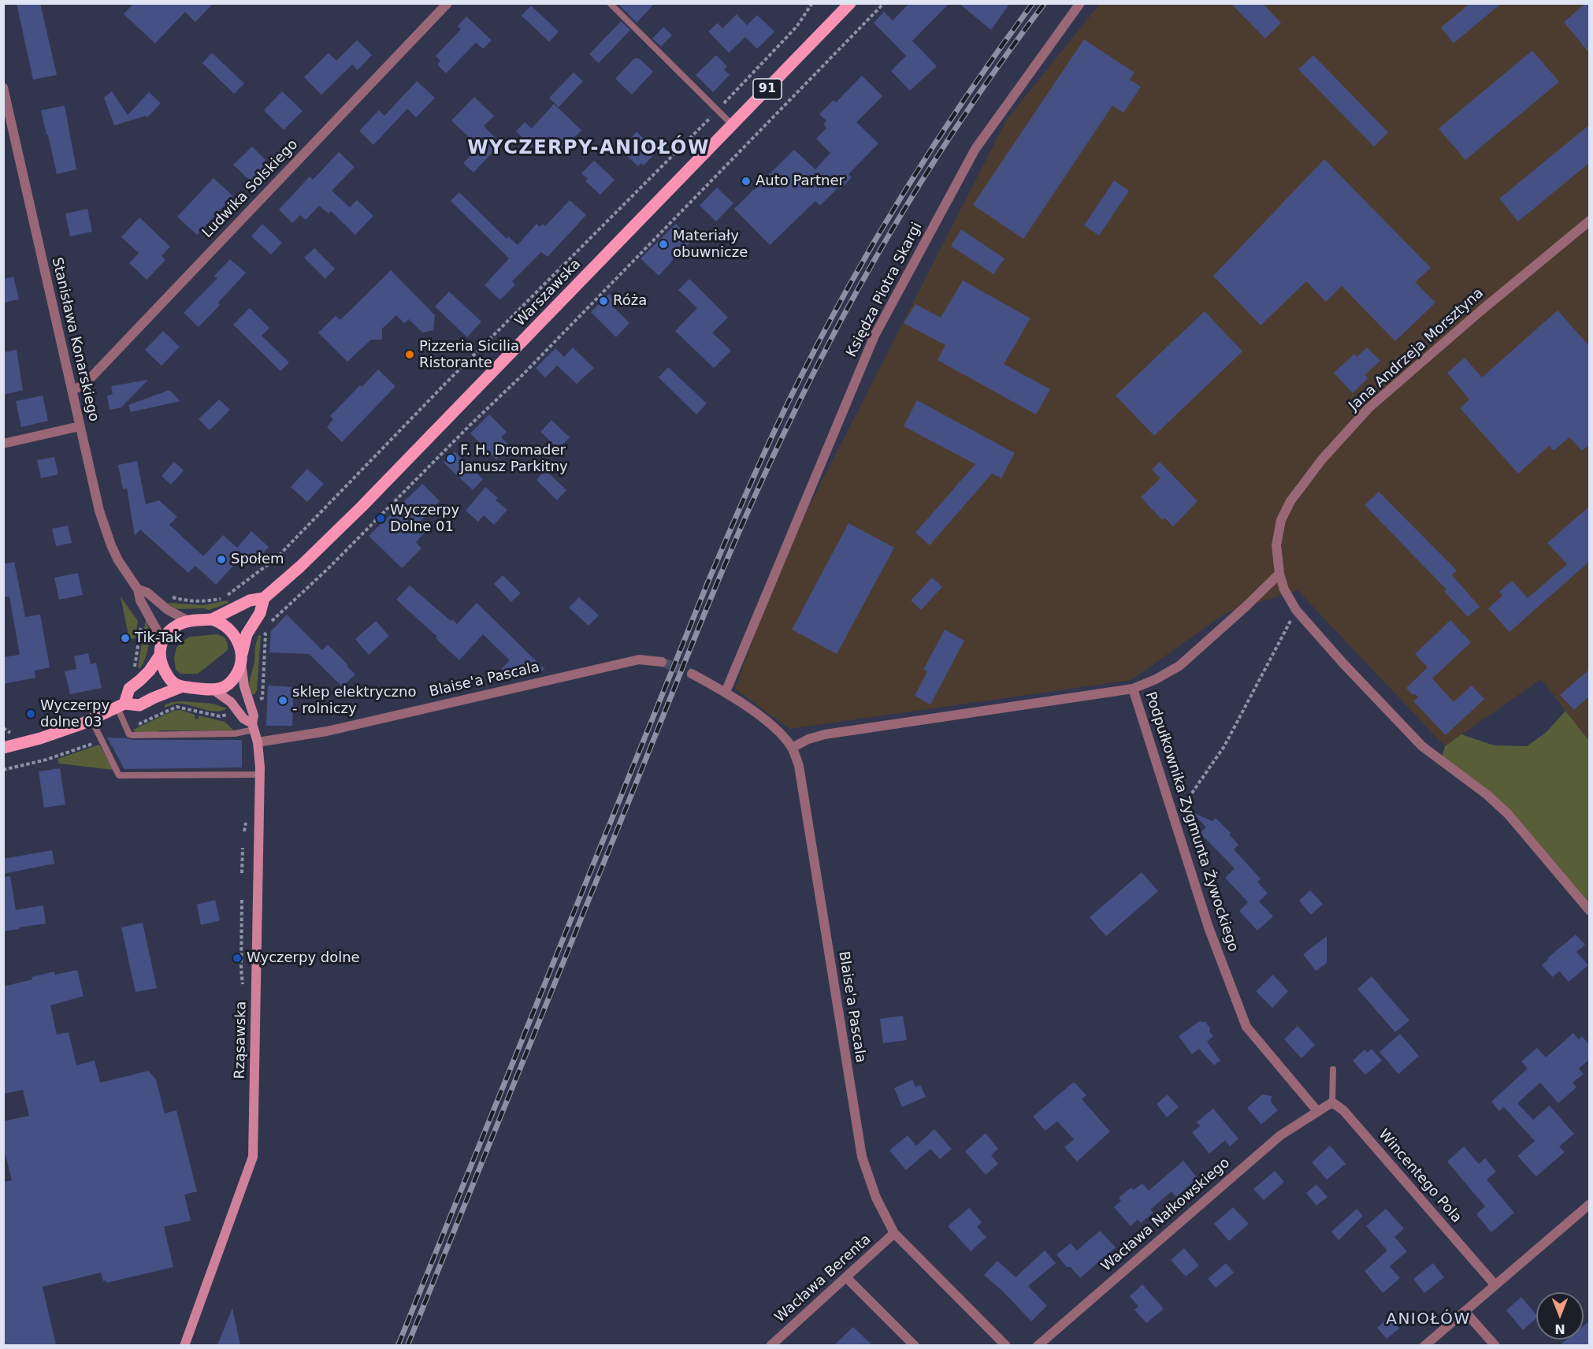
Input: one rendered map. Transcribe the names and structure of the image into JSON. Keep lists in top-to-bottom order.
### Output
{
  "streets": {
    "main road": ["91", "Warszawska"],
    "street": [
      "Ludwika Solskiego",
      "Księdza Piotra Skargi",
      "Stanisława Konarskiego",
      "Jana Andrzeja Morsztyna",
      "Blaise'a Pascala",
      "Podpułkownika Zygmunta Żywockiego",
      "Rząsawska",
      "Wincentego Pola",
      "Wacława Nałkowskiego",
      "Wacława Berenta"
    ]
  },
  "crossings": [
    ["91", "Warszawska"],
    ["91", "Stanisława Konarskiego"],
    ["91", "Rząsawska"],
    ["Ludwika Solskiego", "Stanisława Konarskiego"],
    ["Księdza Piotra Skargi", "Blaise'a Pascala"],
    ["Warszawska", "Stanisława Konarskiego"],
    ["Warszawska", "Rząsawska"],
    ["Stanisława Konarskiego", "Rząsawska"],
    ["Blaise'a Pascala", "Podpułkownika Zygmunta Żywockiego"],
    ["Blaise'a Pascala", "Rząsawska"],
    ["Blaise'a Pascala", "Wacława Berenta"],
    ["Podpułkownika Zygmunta Żywockiego", "Wacława Nałkowskiego"]
  ],
  "districts": ["WYCZERPY-ANIOŁÓW", "ANIOŁÓW"],
  "places": [
    "Auto Partner",
    "Materiały obuwnicze",
    "Róża",
    "Pizzeria Sicilia Ristorante",
    "F. H. Dromader Janusz Parkitny",
    "Wyczerpy Dolne 01",
    "Społem",
    "Tik-Tak",
    "sklep elektryczno - rolniczy",
    "Wyczerpy dolne 03",
    "Wyczerpy dolne"
  ],
  "north": "bottom"
}
